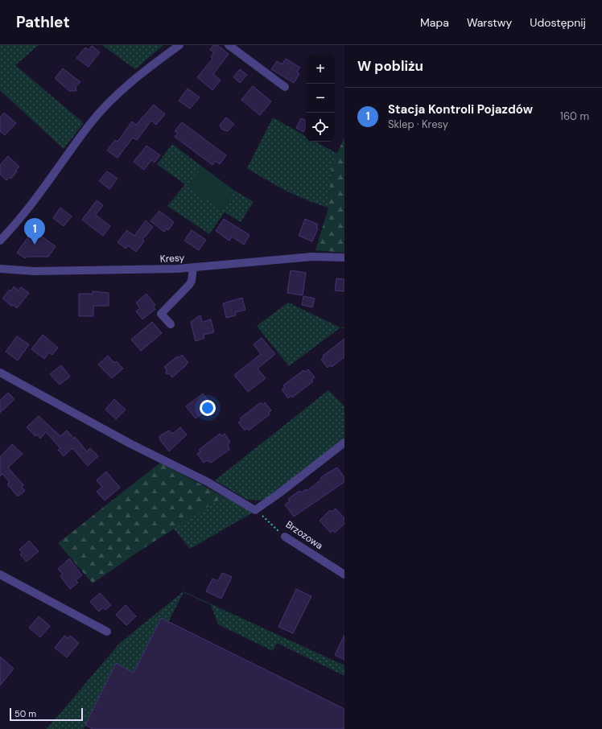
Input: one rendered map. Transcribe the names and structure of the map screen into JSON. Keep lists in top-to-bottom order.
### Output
{
  "streets": {
    "street": ["Kresy", "Brzozowa"]
  },
  "scale_bar": "50 m",
  "page": {
    "header": "Pathlet",
    "nav": ["Mapa", "Warstwy", "Udostępnij"],
    "heading": "W pobliżu",
    "map_buttons": ["+", "−"],
    "list": [
      {
        "mark": "1",
        "name": "Stacja Kontroli Pojazdów",
        "note": "Sklep · Kresy",
        "value": "160 m"
      }
    ],
    "pins": "1",
    "scale": "50 m"
  }
}
